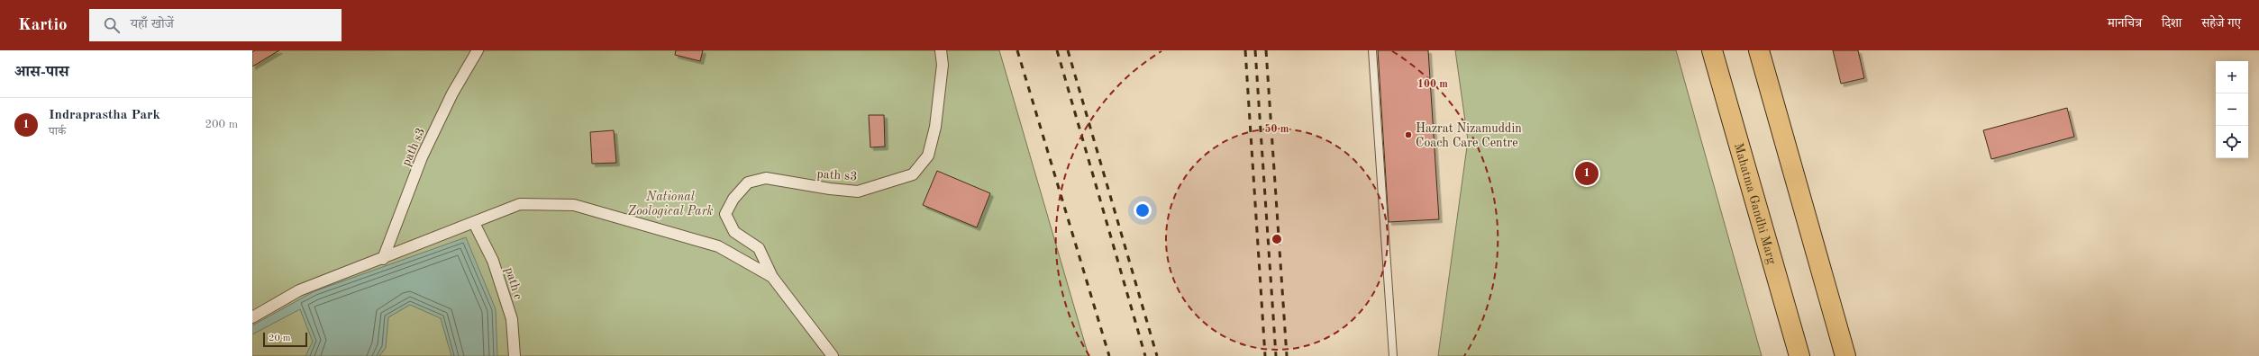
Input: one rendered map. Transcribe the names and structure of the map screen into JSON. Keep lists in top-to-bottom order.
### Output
{
  "streets": {
    "highway": ["Mahatma Gandhi Marg"],
    "street": ["path s3", "path c"]
  },
  "parks": ["National Zoological Park"],
  "places": ["Hazrat Nizamuddin Coach Care Centre"],
  "scale_bar": "20 m",
  "page": {
    "header": "Kartio",
    "search": "यहाँ खोजें",
    "nav": ["मानचित्र", "दिशा", "सहेजे गए"],
    "heading": "आस-पास",
    "map_buttons": ["+", "−"],
    "list": [
      {
        "mark": "1",
        "name": "Indraprastha Park",
        "note": "पार्क",
        "value": "200 m"
      }
    ],
    "pins": "1",
    "scale": "20 m"
  },
  "rings": ["100 m", "50 m"]
}
